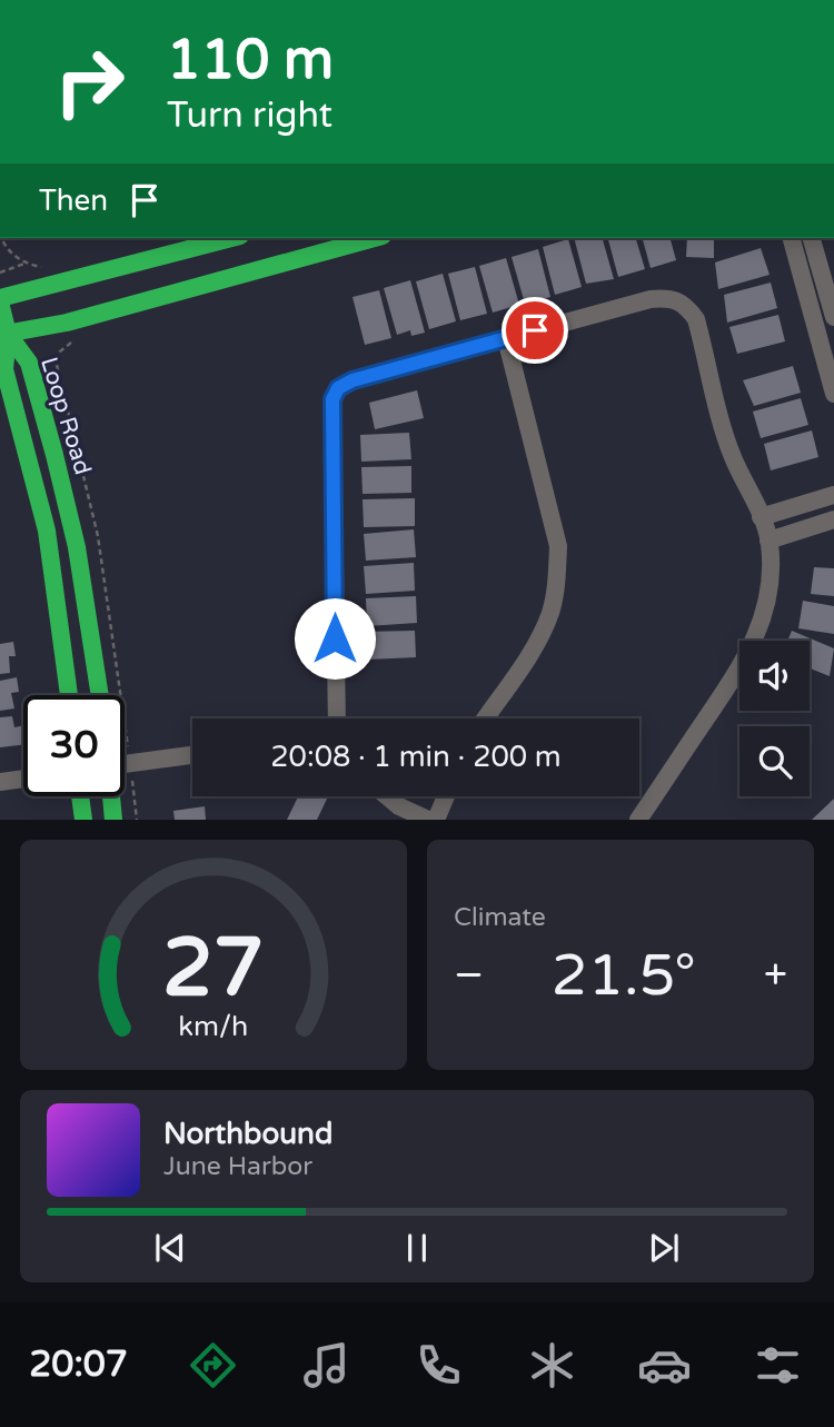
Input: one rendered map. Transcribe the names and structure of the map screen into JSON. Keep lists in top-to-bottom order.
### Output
{
  "streets": {
    "street": ["Loop Road"]
  },
  "page": {
    "turn": ["110 m", "Turn right"],
    "then": "Then",
    "limit": "30",
    "trip": "20:08 · 1 min · 200 m",
    "tile": "Climate",
    "heat": ["−", "21.5°", "+"],
    "song": ["Northbound", "June Harbor"],
    "tabs": "20:07",
    "gauge": ["27", "km/h"]
  }
}
